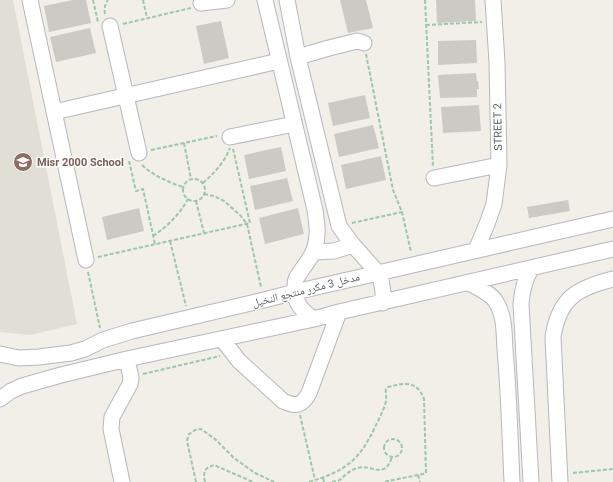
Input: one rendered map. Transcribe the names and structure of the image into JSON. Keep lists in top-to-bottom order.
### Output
{
  "streets": {
    "street": ["STREET 2", "مدخل 3 مكرر منتجع النخيل"]
  },
  "crossings": [
    ["STREET 2", "مدخل 3 مكرر منتجع النخيل"]
  ],
  "places": {
    "school or university": ["Misr 2000 School"]
  }
}
